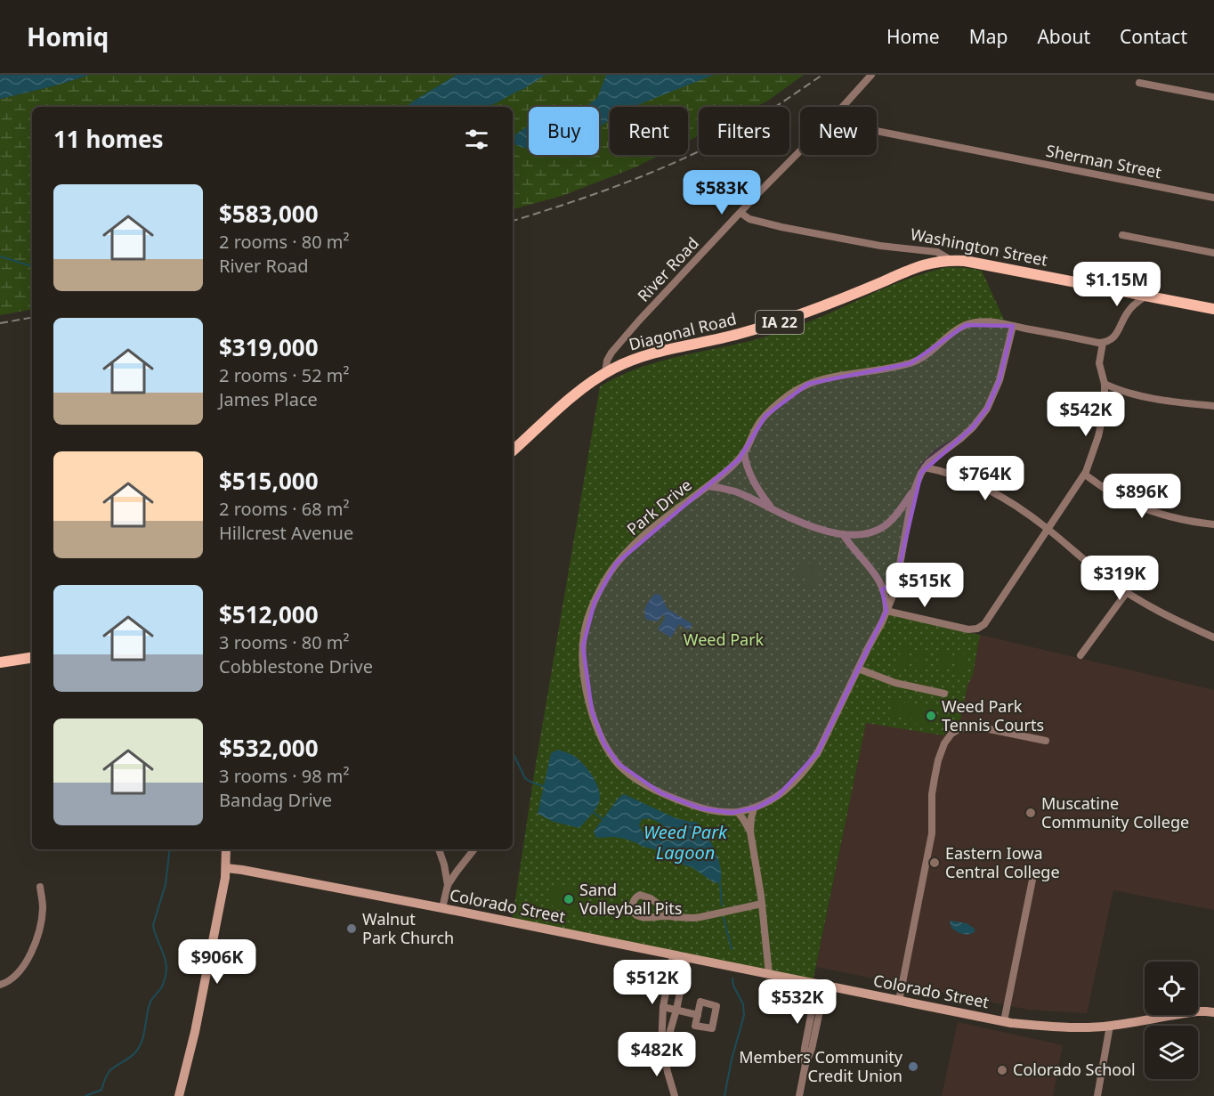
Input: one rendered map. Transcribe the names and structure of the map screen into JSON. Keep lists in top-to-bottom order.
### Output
{
  "streets": {
    "main road": ["Washington Street", "IA 22", "Diagonal Road"],
    "street": [
      "Sherman Street",
      "River Road",
      "Park Drive",
      "Colorado Street"
    ]
  },
  "crossings": [
    ["Washington Street", "River Road"],
    ["Washington Street", "Diagonal Road"],
    ["River Road", "IA 22"],
    ["River Road", "Diagonal Road"],
    ["IA 22", "Diagonal Road"]
  ],
  "water": ["Weed Park Lagoon"],
  "parks": ["Weed Park"],
  "places": [
    "Weed Park Tennis Courts",
    "Muscatine Community College",
    "Eastern Iowa Central College",
    "Sand Volleyball Pits",
    "Walnut Park Church",
    "Members Community Credit Union",
    "Colorado School"
  ],
  "page": {
    "header": "Homiq",
    "nav": [
      "Home",
      "Map",
      "About",
      "Contact"
    ],
    "chip": [
      "Buy",
      "Rent",
      "Filters",
      "New"
    ],
    "heading": "11 homes",
    "price": [
      "$583K",
      "$1.15M",
      "$542K",
      "$764K",
      "$896K",
      "$319K",
      "$515K",
      "$906K",
      "$512K",
      "$532K",
      "$482K"
    ],
    "list": [
      {
        "name": "$583,000",
        "note": "2 rooms · 80 m² · River Road"
      },
      {
        "name": "$319,000",
        "note": "2 rooms · 52 m² · James Place"
      },
      {
        "name": "$515,000",
        "note": "2 rooms · 68 m² · Hillcrest Avenue"
      },
      {
        "name": "$512,000",
        "note": "3 rooms · 80 m² · Cobblestone Drive"
      },
      {
        "name": "$532,000",
        "note": "3 rooms · 98 m² · Bandag Drive"
      }
    ]
  }
}
